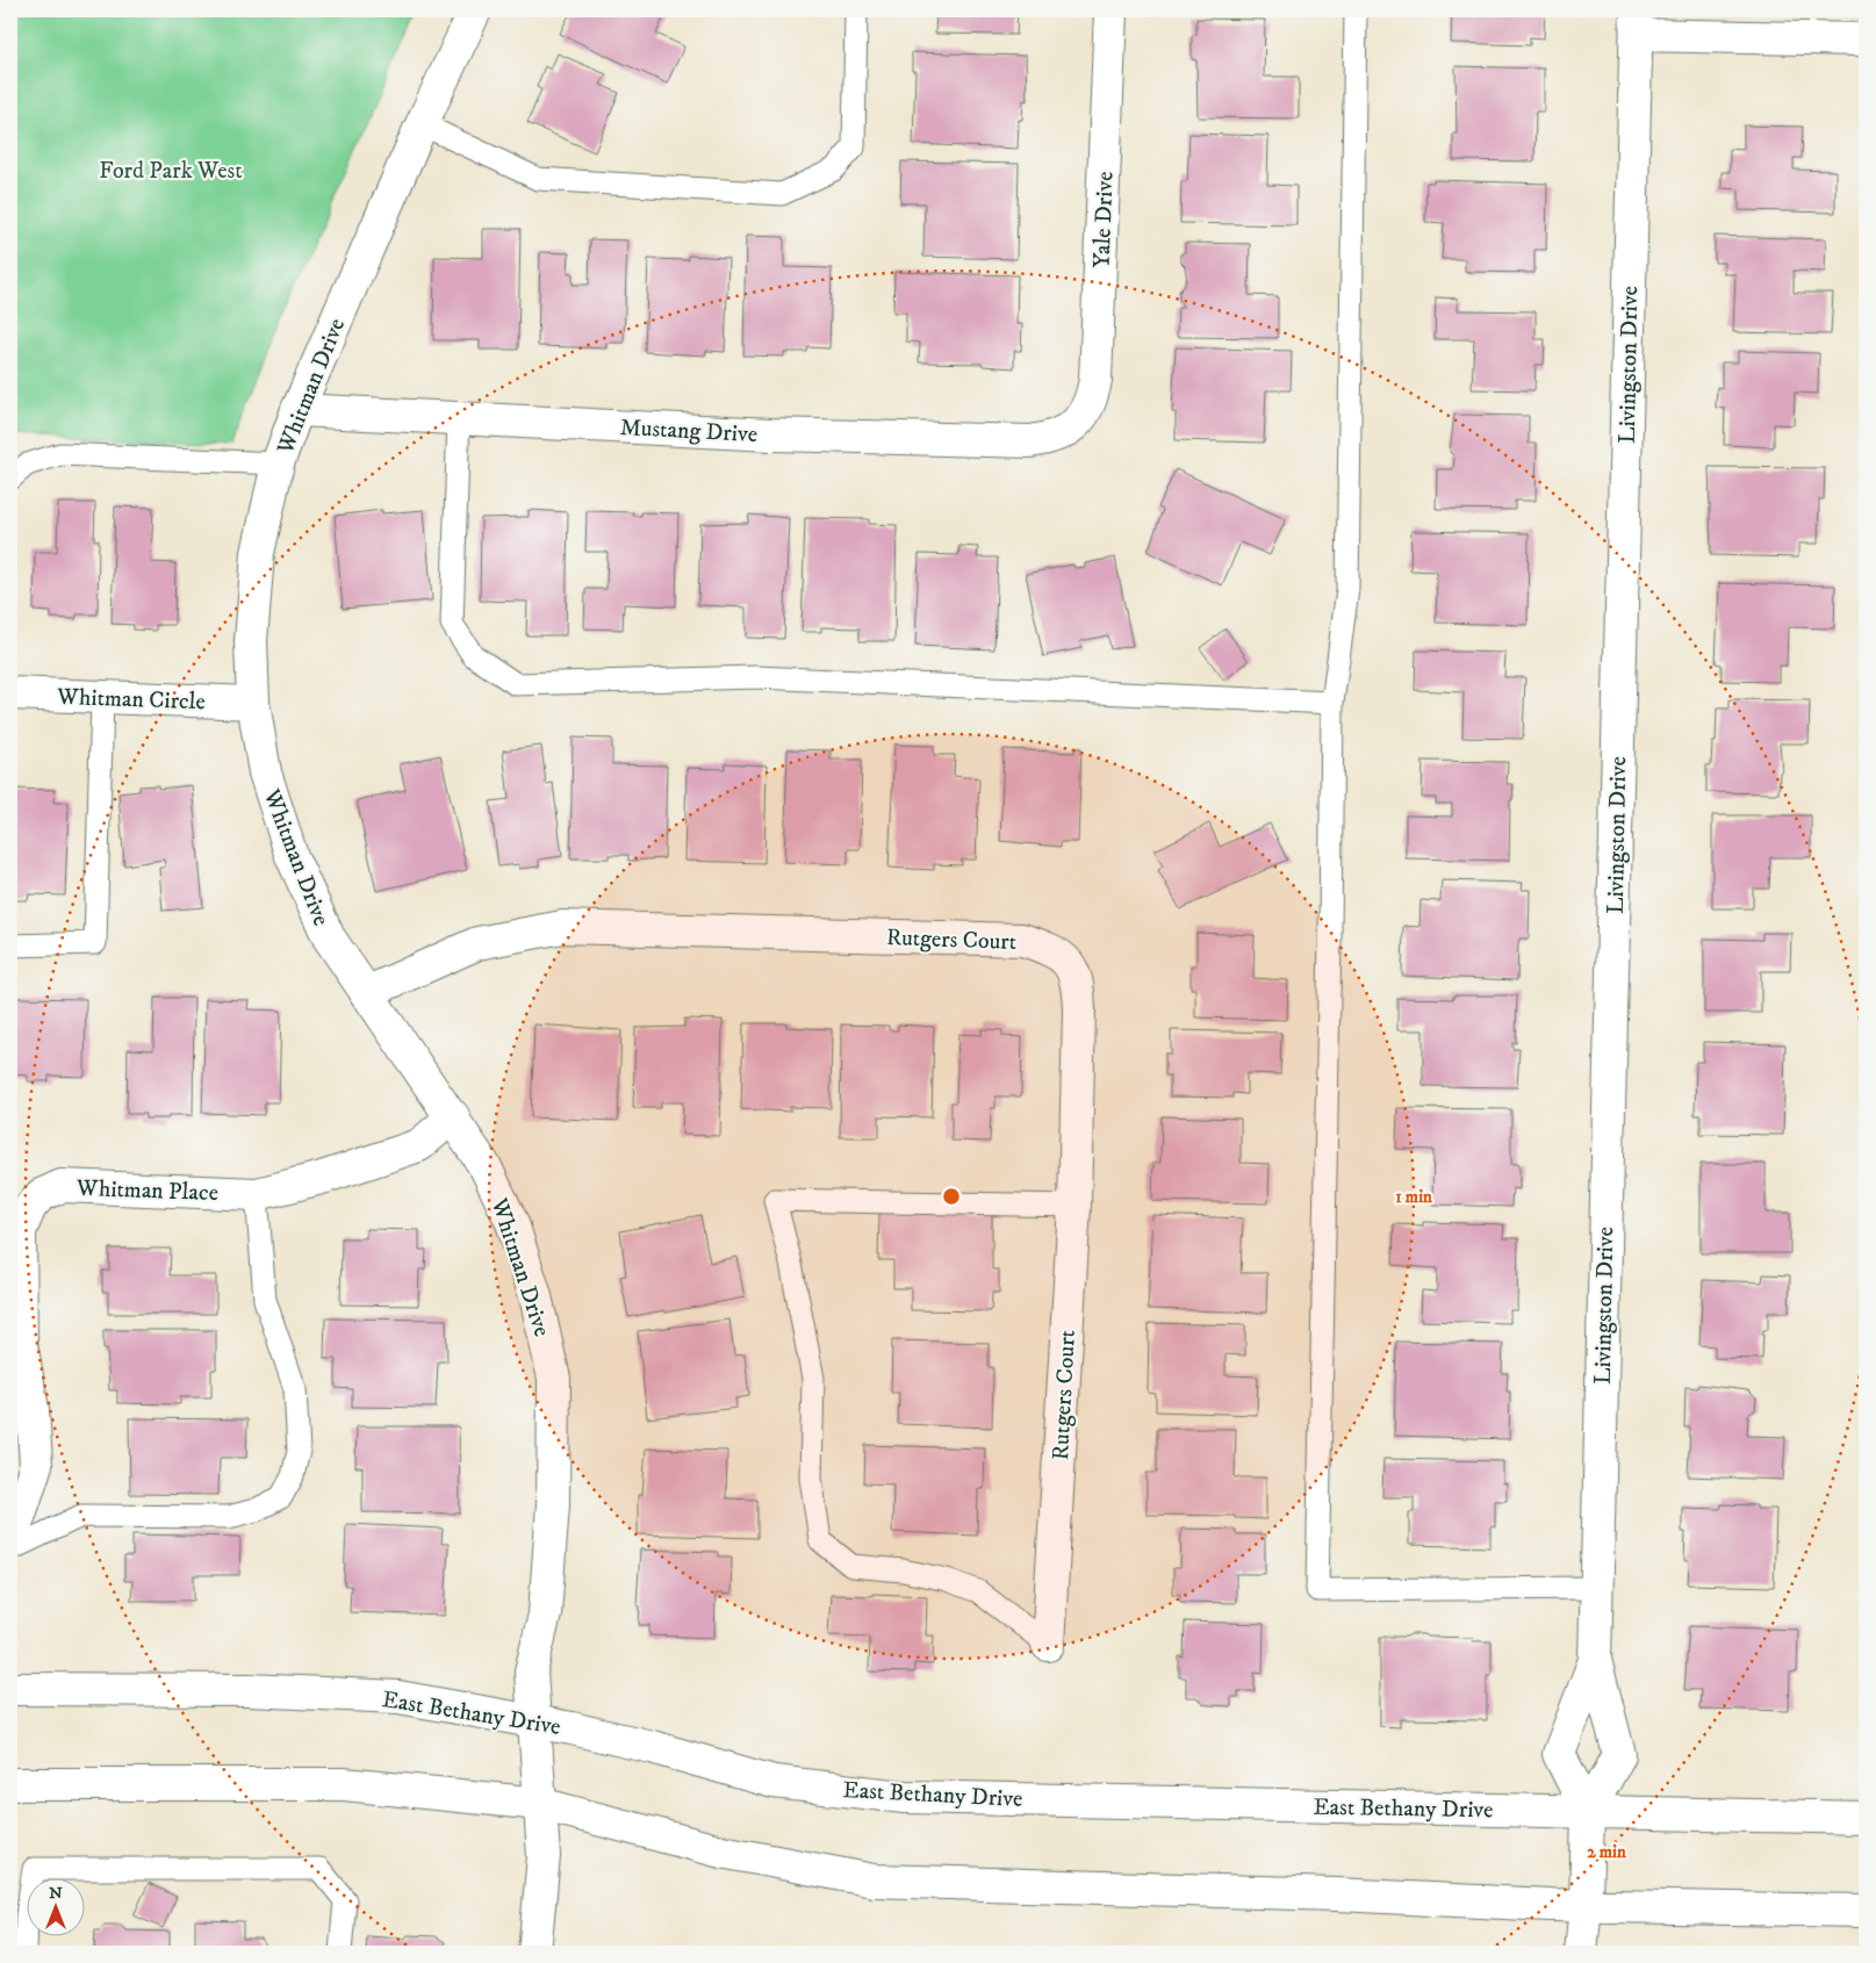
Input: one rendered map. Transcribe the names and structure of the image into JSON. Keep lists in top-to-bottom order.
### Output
{
  "streets": {
    "street": [
      "Yale Drive",
      "Livingston Drive",
      "Whitman Drive",
      "Mustang Drive",
      "Whitman Circle",
      "Rutgers Court",
      "Whitman Place",
      "East Bethany Drive"
    ]
  },
  "crossings": [
    ["Yale Drive", "Mustang Drive"],
    ["Livingston Drive", "East Bethany Drive"],
    ["Whitman Drive", "Mustang Drive"],
    ["Whitman Drive", "Whitman Circle"],
    ["Whitman Drive", "Rutgers Court"],
    ["Whitman Drive", "Whitman Place"],
    ["Whitman Drive", "East Bethany Drive"]
  ],
  "parks": ["Ford Park West"],
  "north": "top",
  "rings": ["1 min", "2 min"]
}
